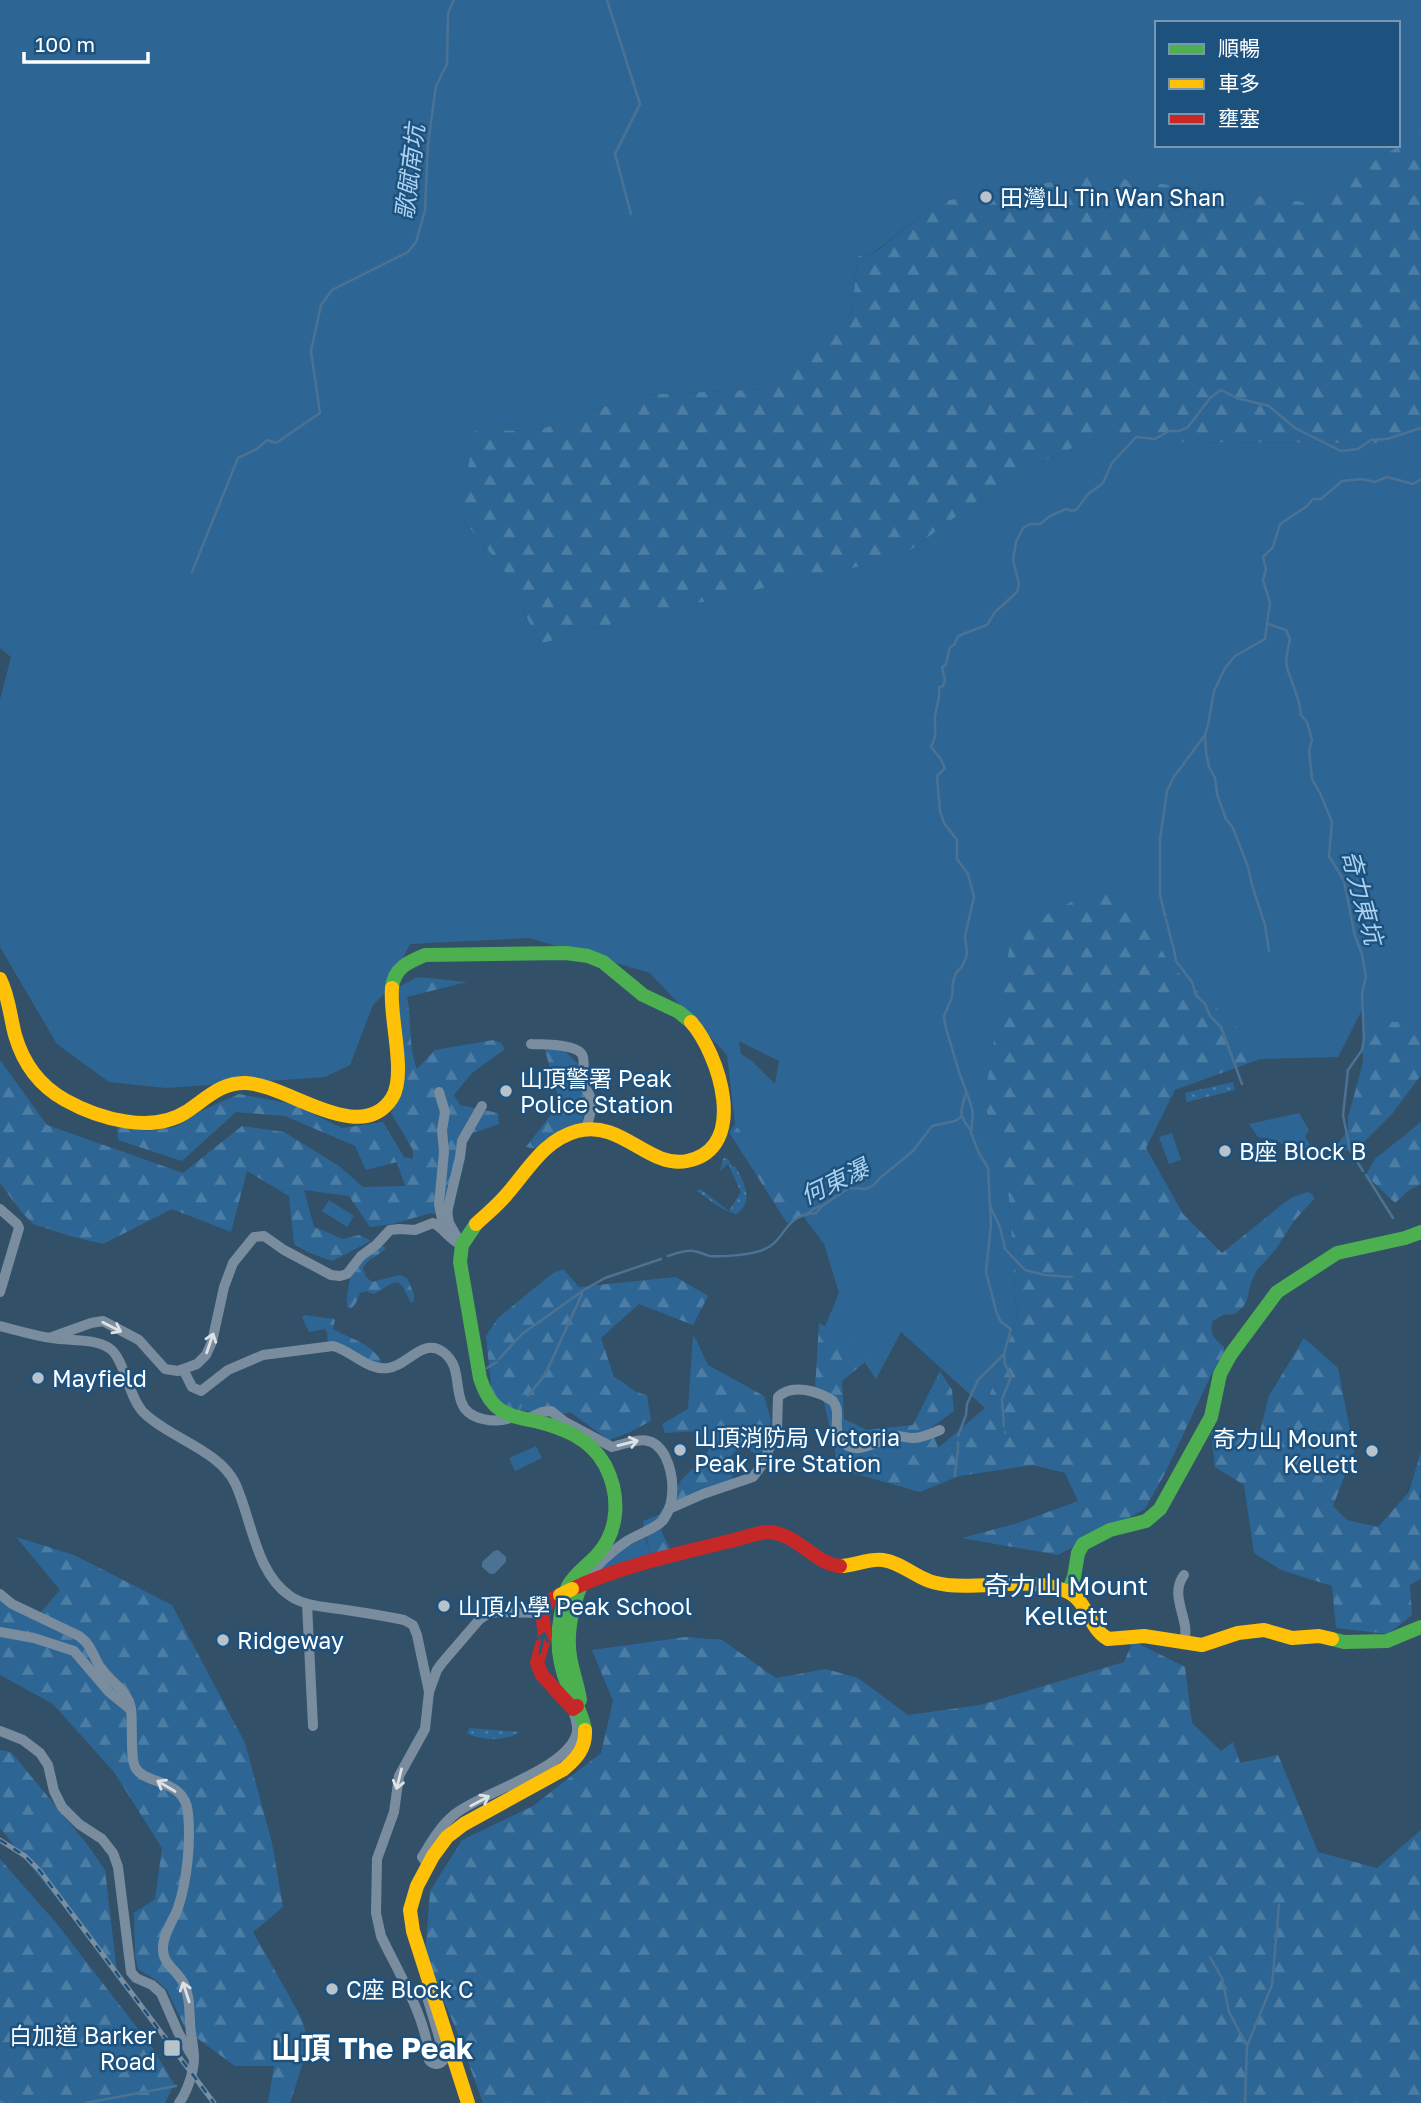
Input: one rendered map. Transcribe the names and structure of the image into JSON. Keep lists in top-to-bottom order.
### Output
{
  "districts": ["奇力山 Mount Kellett", "山頂 The Peak"],
  "water": ["歌賦南坑", "奇力東坑", "何東瀑"],
  "places": {
    "other": [
      "田灣山 Tin Wan Shan",
      "山頂警署 Peak Police Station",
      "B座 Block B",
      "Mayfield",
      "山頂消防局 Victoria Peak Fire Station",
      "奇力山 Mount Kellett",
      "山頂小學 Peak School",
      "Ridgeway",
      "C座 Block C"
    ],
    "transit": ["白加道 Barker Road"]
  },
  "legend": ["順暢", "車多", "壅塞"],
  "scale_bar": "100 m"
}
